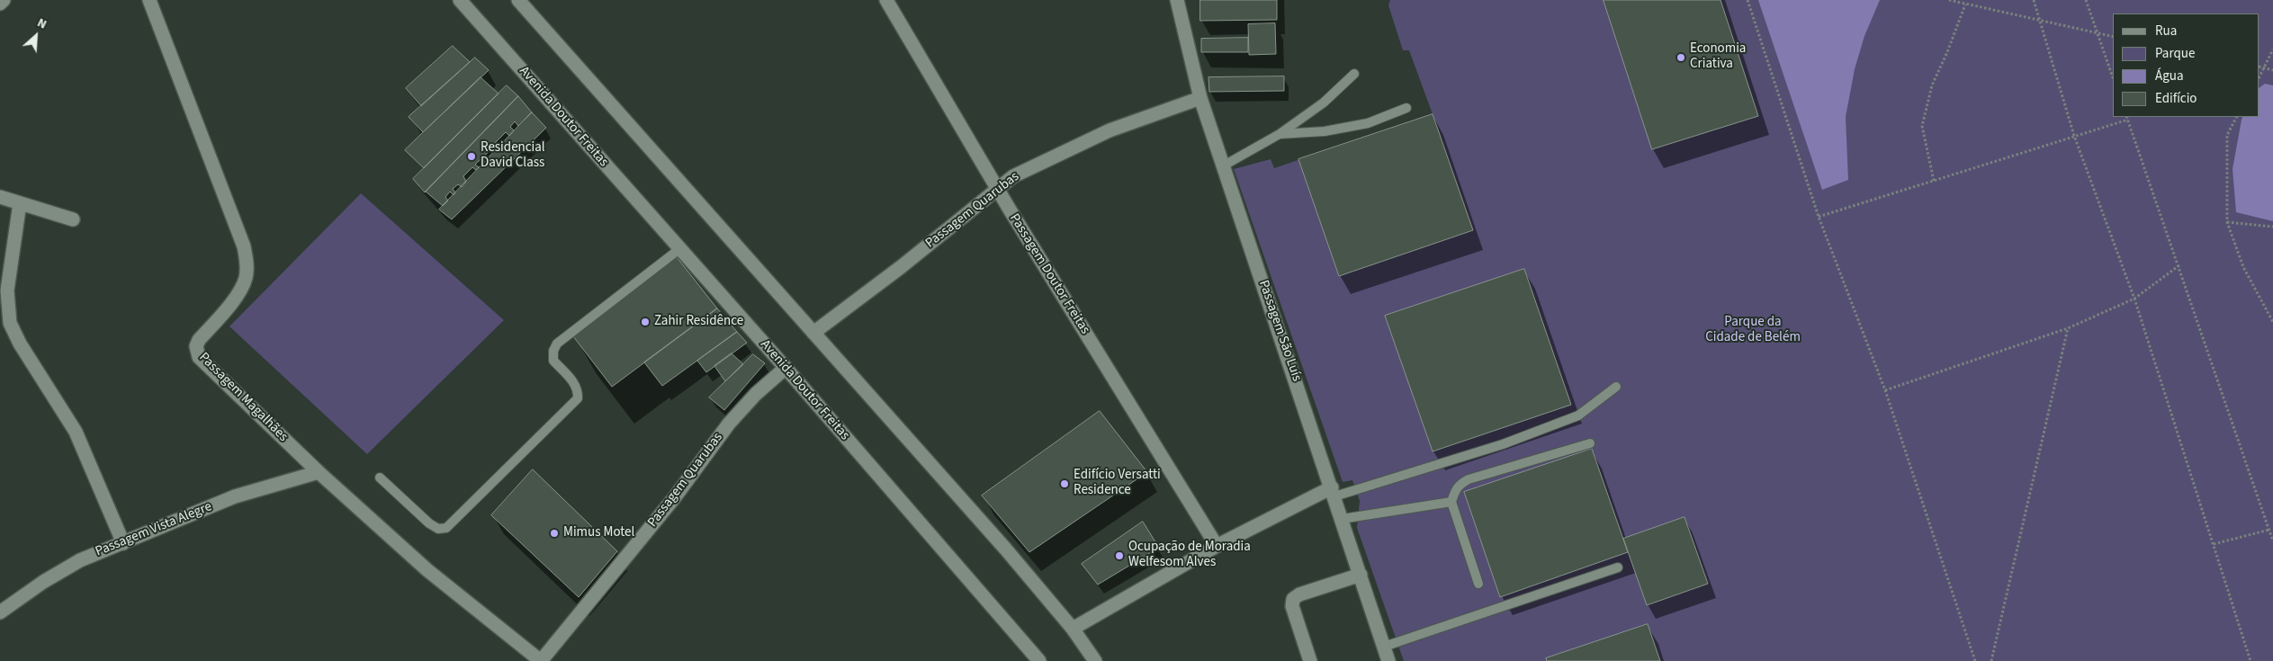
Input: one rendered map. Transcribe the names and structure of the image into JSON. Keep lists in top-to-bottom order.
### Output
{
  "streets": {
    "street": [
      "Avenida Doutor Freitas",
      "Passagem Quarubas",
      "Passagem Doutor Freitas",
      "Passagem São Luís",
      "Passagem Magalhães",
      "Passagem Vista Alegre"
    ]
  },
  "crossings": [
    ["Avenida Doutor Freitas", "Passagem Quarubas"],
    ["Passagem Quarubas", "Passagem Doutor Freitas"],
    ["Passagem Quarubas", "Passagem São Luís"],
    ["Passagem Quarubas", "Passagem Magalhães"],
    ["Passagem Magalhães", "Passagem Vista Alegre"]
  ],
  "parks": ["Parque da Cidade de Belém"],
  "places": [
    "Economia Criativa",
    "Residencial David Class",
    "Zahir Residênce",
    "Edifício Versatti Residence",
    "Mimus Motel",
    "Ocupação de Moradia Welfesom Alves"
  ],
  "legend": [
    "Rua",
    "Parque",
    "Água",
    "Edifício"
  ],
  "north": "top right"
}
